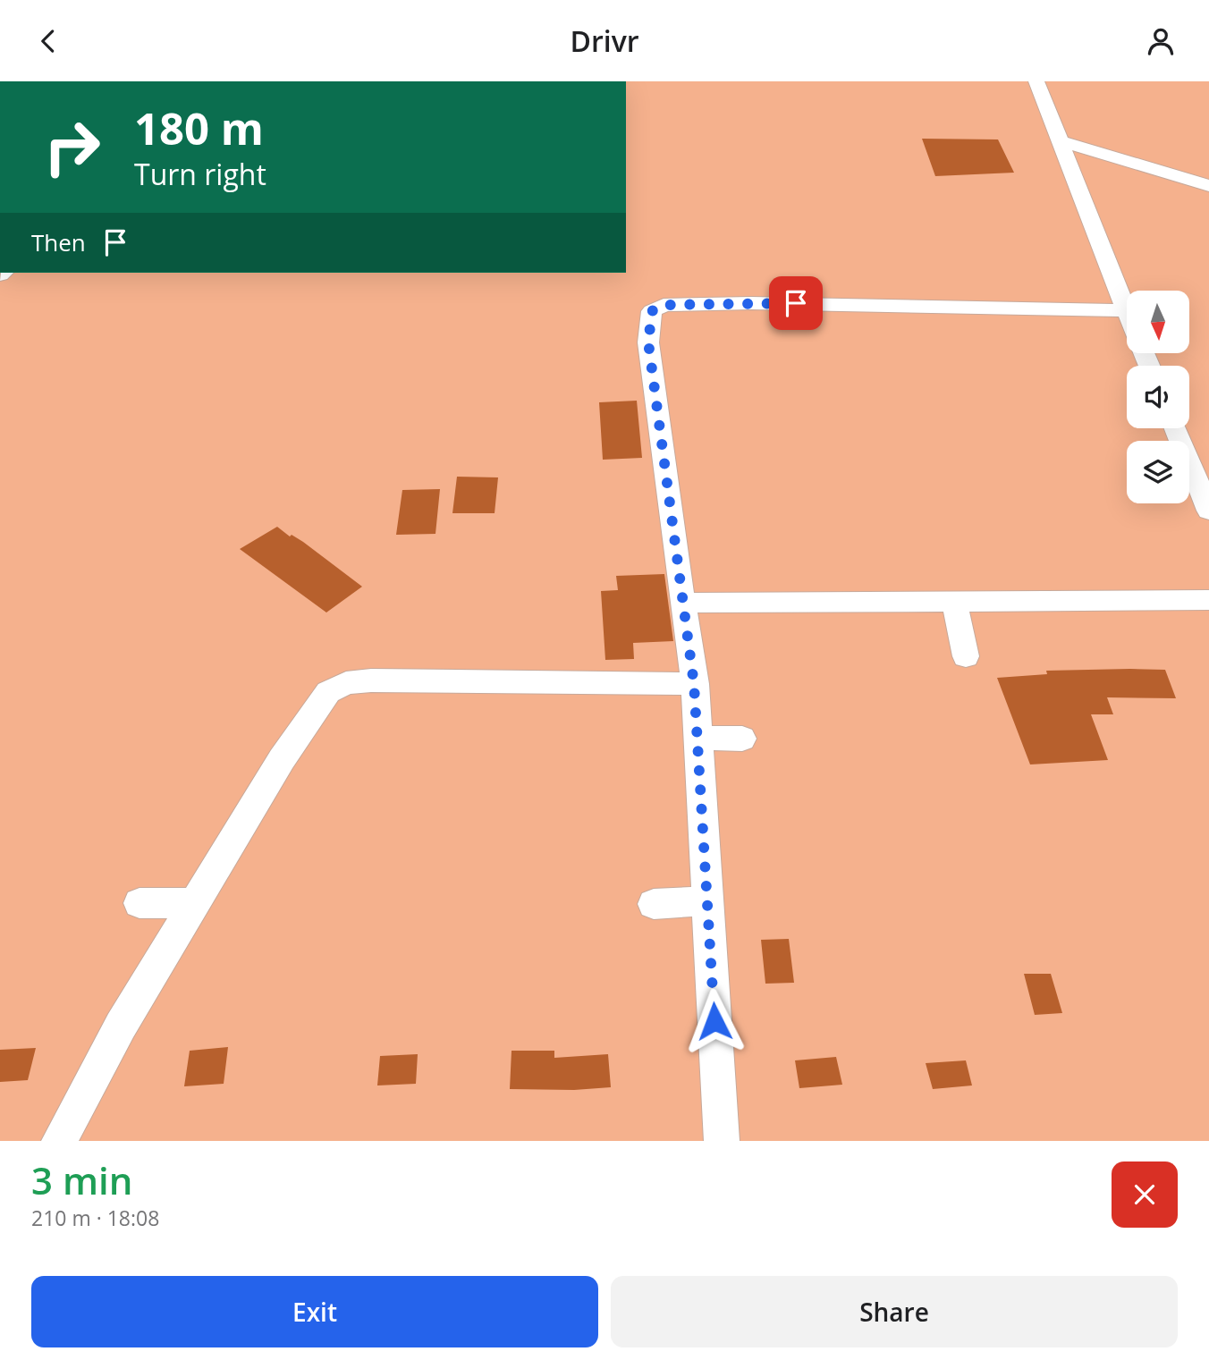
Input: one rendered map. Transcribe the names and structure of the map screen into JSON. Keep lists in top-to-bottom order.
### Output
{
  "north": "bottom",
  "page": {
    "header": "Drivr",
    "turn": ["180 m", "Turn right"],
    "then": "Then",
    "heading": ["3 min", "210 m · 18:08"],
    "buttons": ["Exit", "Share"]
  }
}
